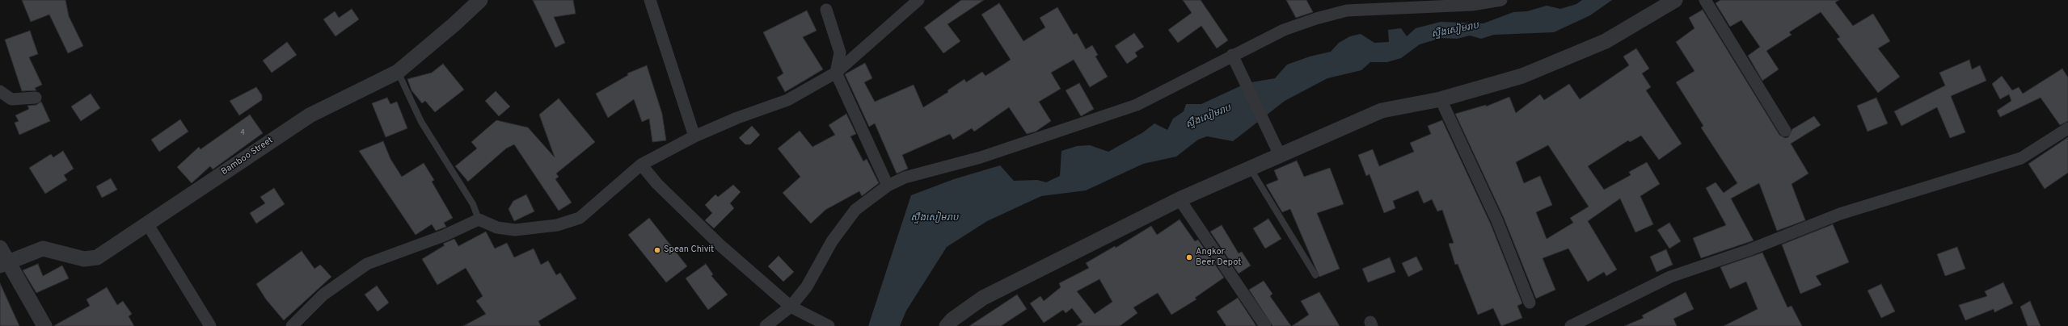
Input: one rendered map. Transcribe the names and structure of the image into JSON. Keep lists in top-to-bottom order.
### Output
{
  "streets": {
    "street": ["Bamboo Street"]
  },
  "water": ["ស្ទឹងសៀមរាប"],
  "places": ["Spean Chivit", "Angkor Beer Depot"],
  "house_numbers": ["4"]
}
